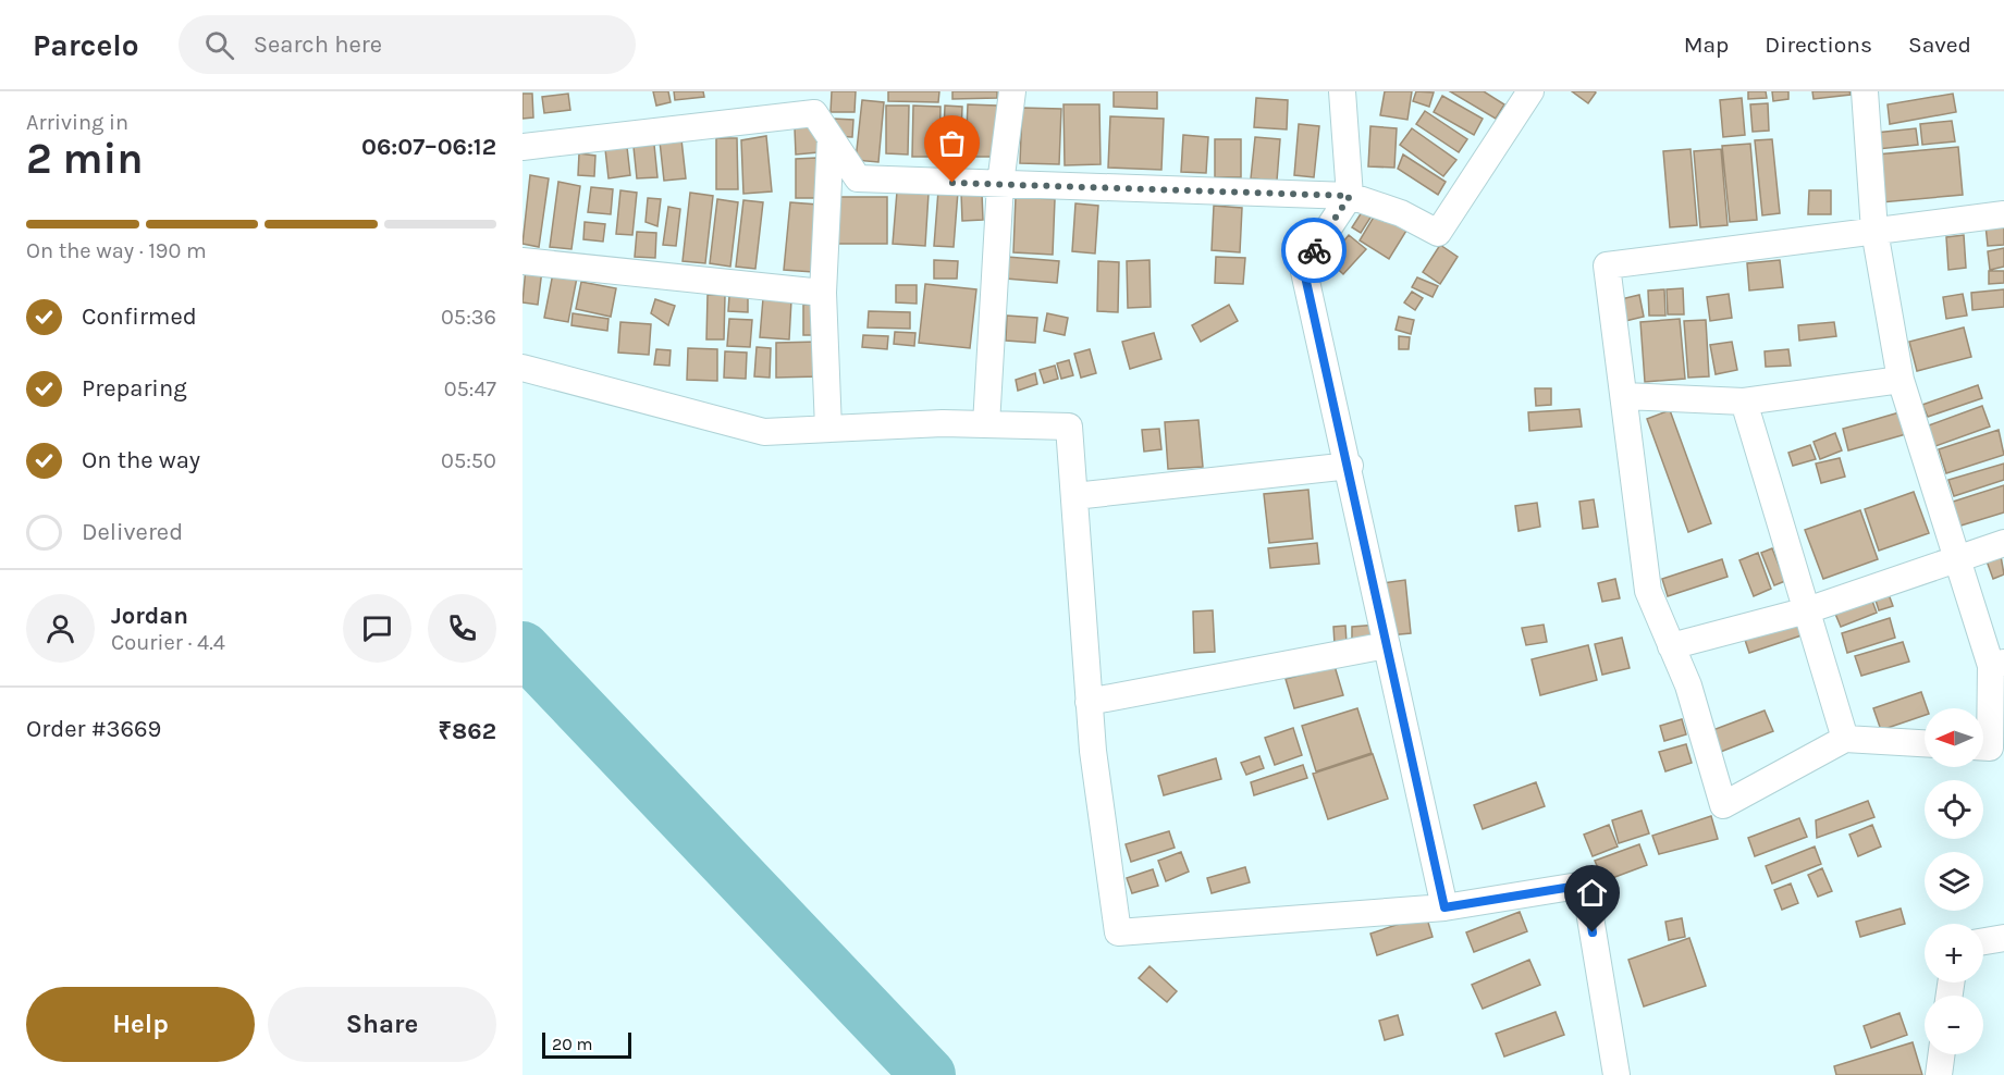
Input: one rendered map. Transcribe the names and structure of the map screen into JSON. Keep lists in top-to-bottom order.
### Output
{
  "scale_bar": "20 m",
  "north": "left",
  "page": {
    "header": "Parcelo",
    "search": "Search here",
    "nav": ["Map", "Directions", "Saved"],
    "heading": ["2 min", "Arriving in", "06:07–06:12"],
    "panel": [
      "Jordan",
      "Courier · 4.4",
      "Order #3669",
      "₹862"
    ],
    "bar": "On the way · 190 m",
    "list": [
      ["Confirmed", "05:36"],
      ["Preparing", "05:47"],
      ["On the way", "05:50"],
      "Delivered"
    ],
    "map_buttons": ["+", "−"],
    "buttons": ["Help", "Share"],
    "scale": "20 m"
  }
}
